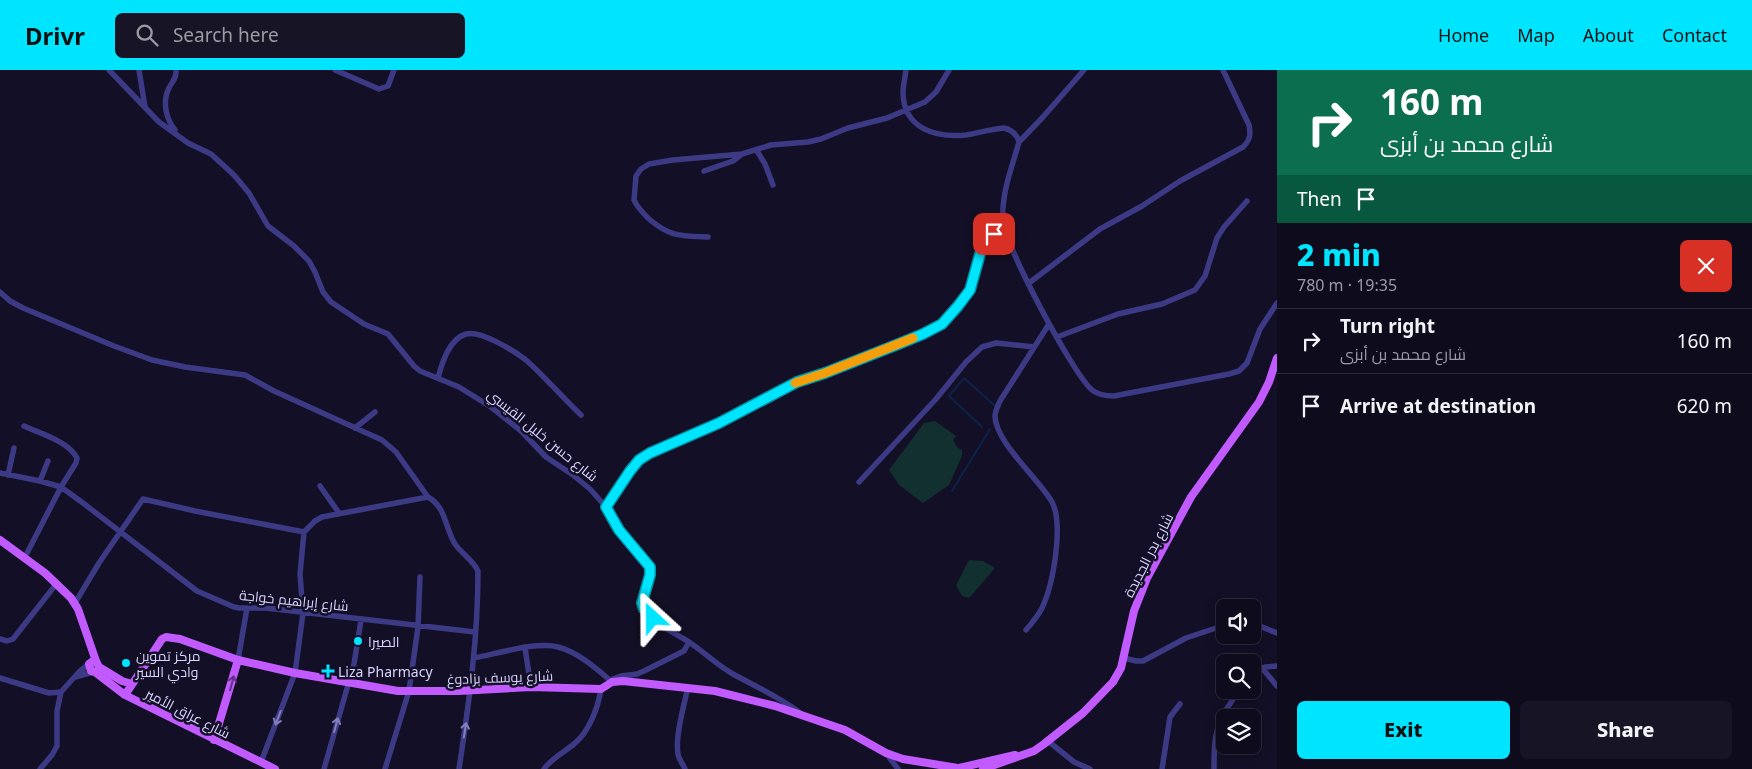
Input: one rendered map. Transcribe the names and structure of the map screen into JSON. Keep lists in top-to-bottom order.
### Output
{
  "streets": {
    "main road": [
      "شارع حسن خليل القيسي",
      "شارع بدر الجديدة",
      "شارع يوسف بزادوغ",
      "شارع عراق الأمير"
    ],
    "street": ["شارع إبراهيم خواجة"]
  },
  "crossings": [
    ["شارع حسن خليل القيسي", "شارع بدر الجديدة"],
    ["شارع يوسف بزادوغ", "شارع عراق الأمير"]
  ],
  "places": {
    "other": ["الصيرا", "مركز تموين وادي السير"],
    "health": ["Liza Pharmacy"]
  },
  "page": {
    "header": "Drivr",
    "search": "Search here",
    "nav": [
      "Home",
      "Map",
      "About",
      "Contact"
    ],
    "turn": ["160 m", "شارع محمد بن أبزى"],
    "then": "Then",
    "heading": ["2 min", "780 m · 19:35"],
    "list": [
      {
        "name": "Turn right",
        "note": "شارع محمد بن أبزى",
        "value": "160 m"
      },
      {
        "name": "Arrive at destination",
        "value": "620 m"
      }
    ],
    "buttons": ["Exit", "Share"]
  }
}
